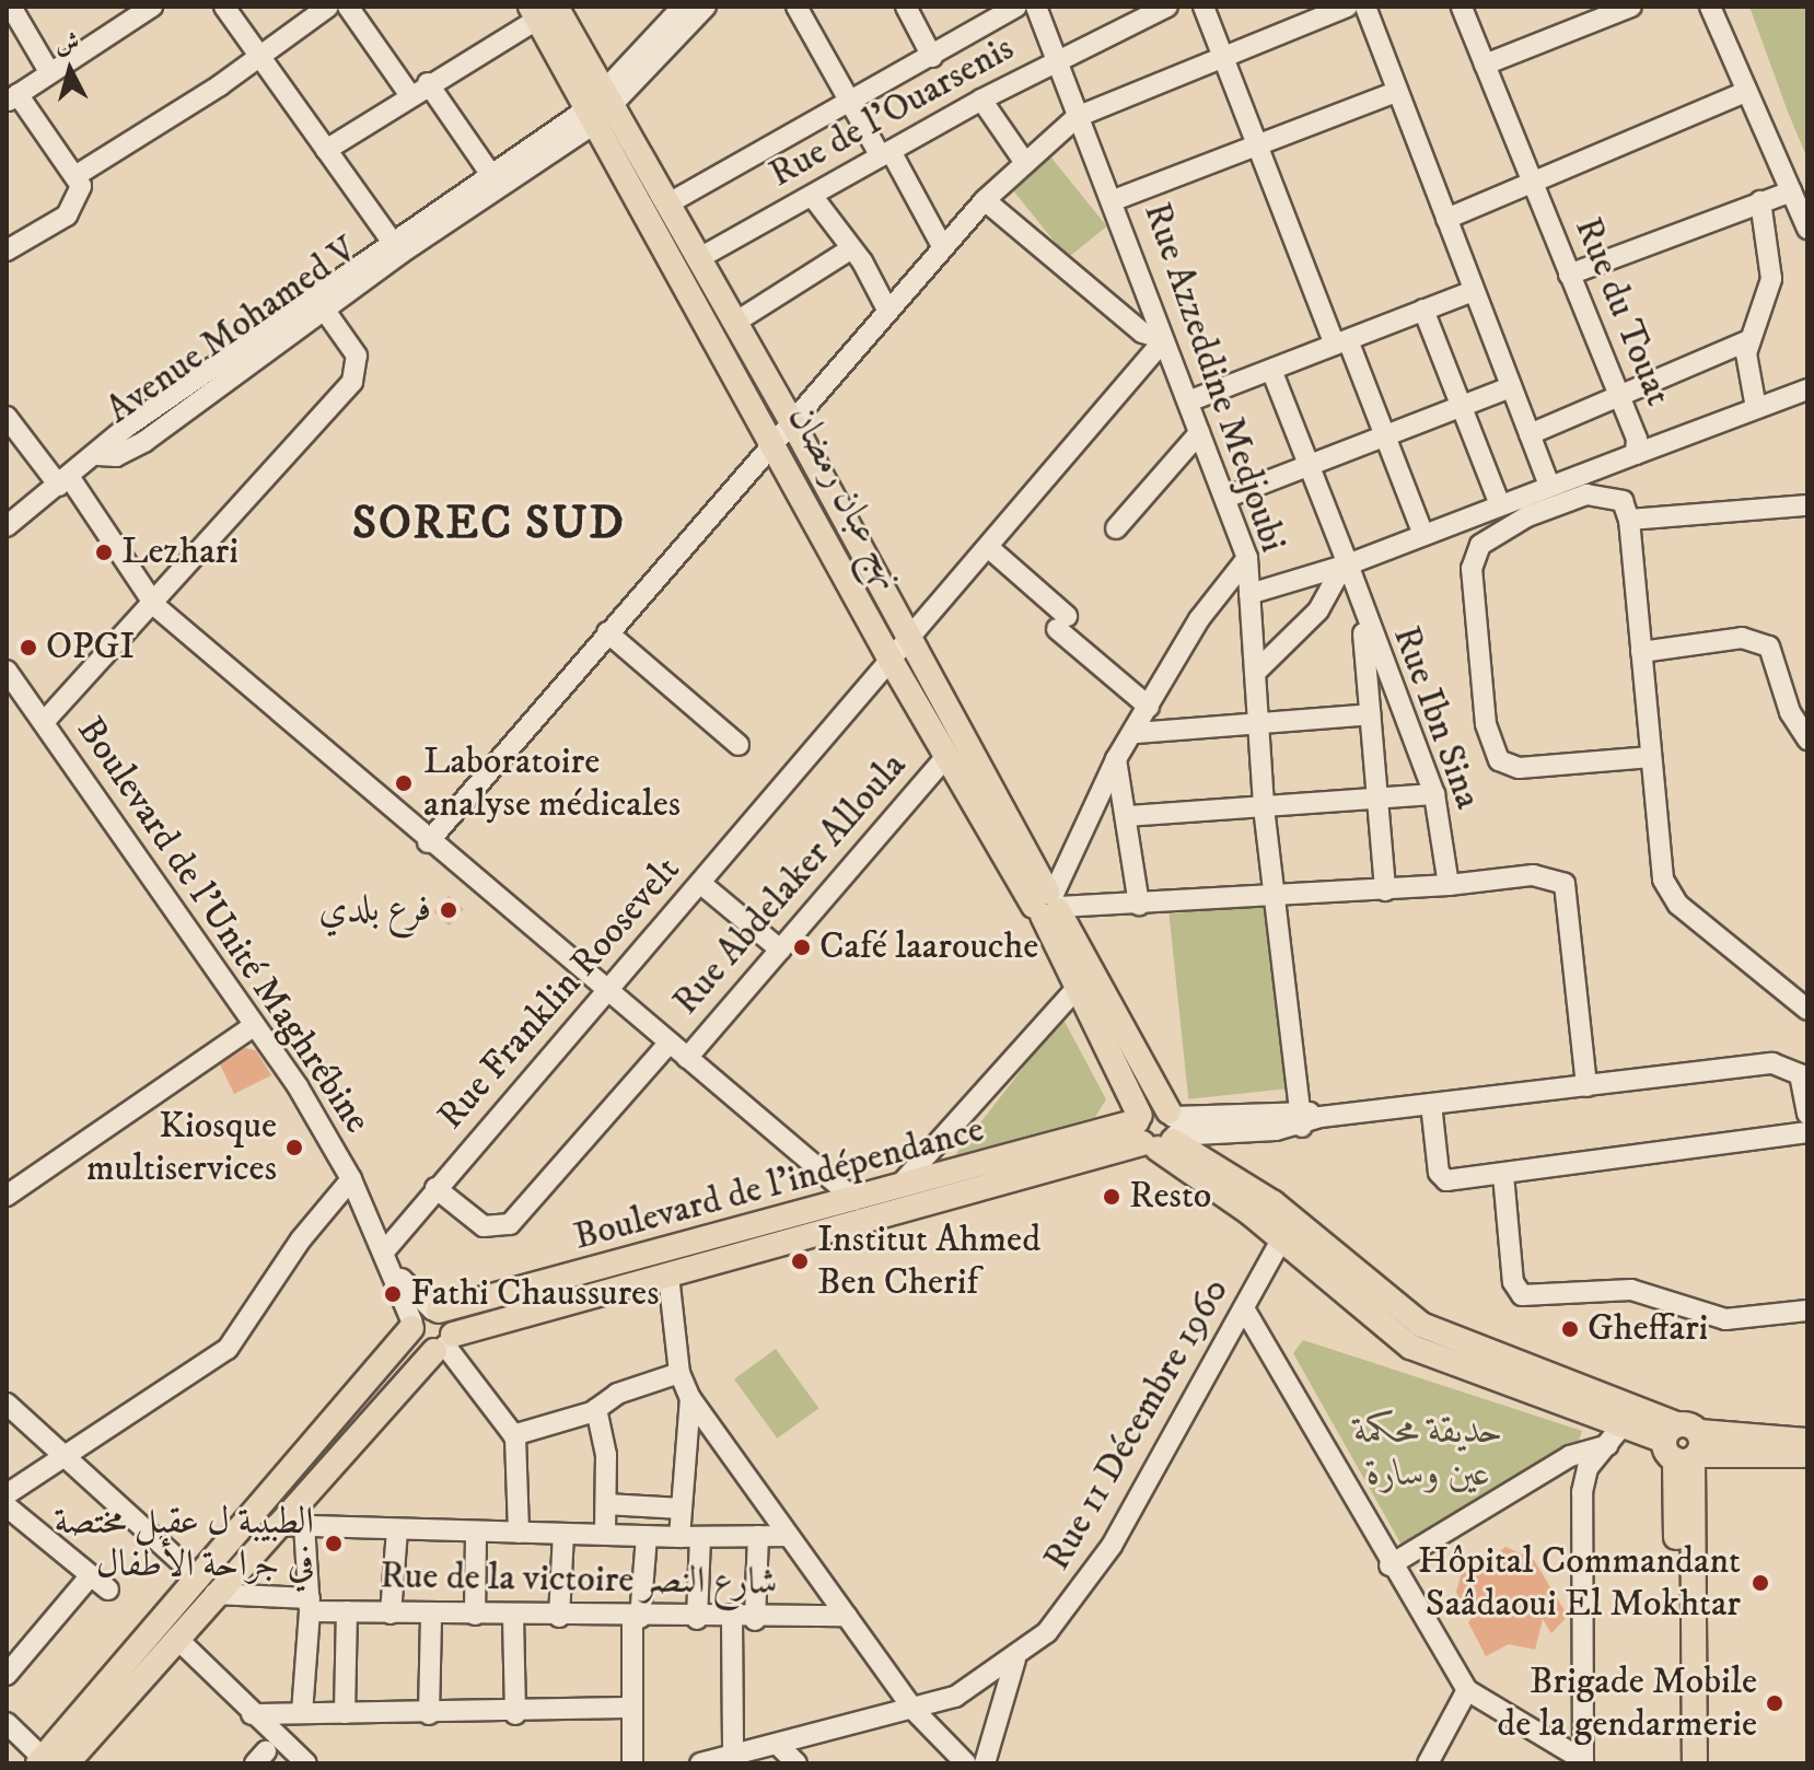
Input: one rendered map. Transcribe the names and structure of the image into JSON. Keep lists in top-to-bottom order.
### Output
{
  "streets": {
    "main road": ["نهج عبان رمضان", "Boulevard de l'indépendance"],
    "street": [
      "Rue de l'Ouarsenis",
      "Rue du Touat",
      "Avenue Mohamed V",
      "Rue Azzeddine Medjoubi",
      "Rue Ibn Sina",
      "Rue Abdelaker Alloula",
      "Boulevard de l'Unité Maghrébine",
      "Rue Franklin Roosevelt",
      "Rue 11 Décembre 1960",
      "Rue de la victoire شارع النصر"
    ]
  },
  "crossings": [
    ["Rue de l'Ouarsenis", "Rue Azzeddine Medjoubi"],
    ["Rue de l'Ouarsenis", "نهج عبان رمضان"],
    ["Rue du Touat", "Rue Ibn Sina"],
    ["Avenue Mohamed V", "نهج عبان رمضان"],
    ["Rue Azzeddine Medjoubi", "Rue Franklin Roosevelt"],
    ["نهج عبان رمضان", "Rue Abdelaker Alloula"],
    ["نهج عبان رمضان", "Rue Franklin Roosevelt"],
    ["نهج عبان رمضان", "Boulevard de l'indépendance"],
    ["Boulevard de l'Unité Maghrébine", "Rue Franklin Roosevelt"],
    ["Boulevard de l'Unité Maghrébine", "Boulevard de l'indépendance"]
  ],
  "districts": ["SOREC SUD"],
  "parks": ["حديقة محكمة عين وسارة"],
  "places": [
    "Lezhari",
    "OPGI",
    "Laboratoire analyse médicales",
    "فرع بلدي",
    "Café laarouche",
    "Kiosque multiservices",
    "Resto",
    "Institut Ahmed Ben Cherif",
    "Fathi Chaussures",
    "Gheffari",
    "الطبيبة ل عقيل مختصة في جراحة الأطفال",
    "Hôpital Commandant Saâdaoui El Mokhtar",
    "Brigade Mobile de la gendarmerie"
  ],
  "north": "top"
}
